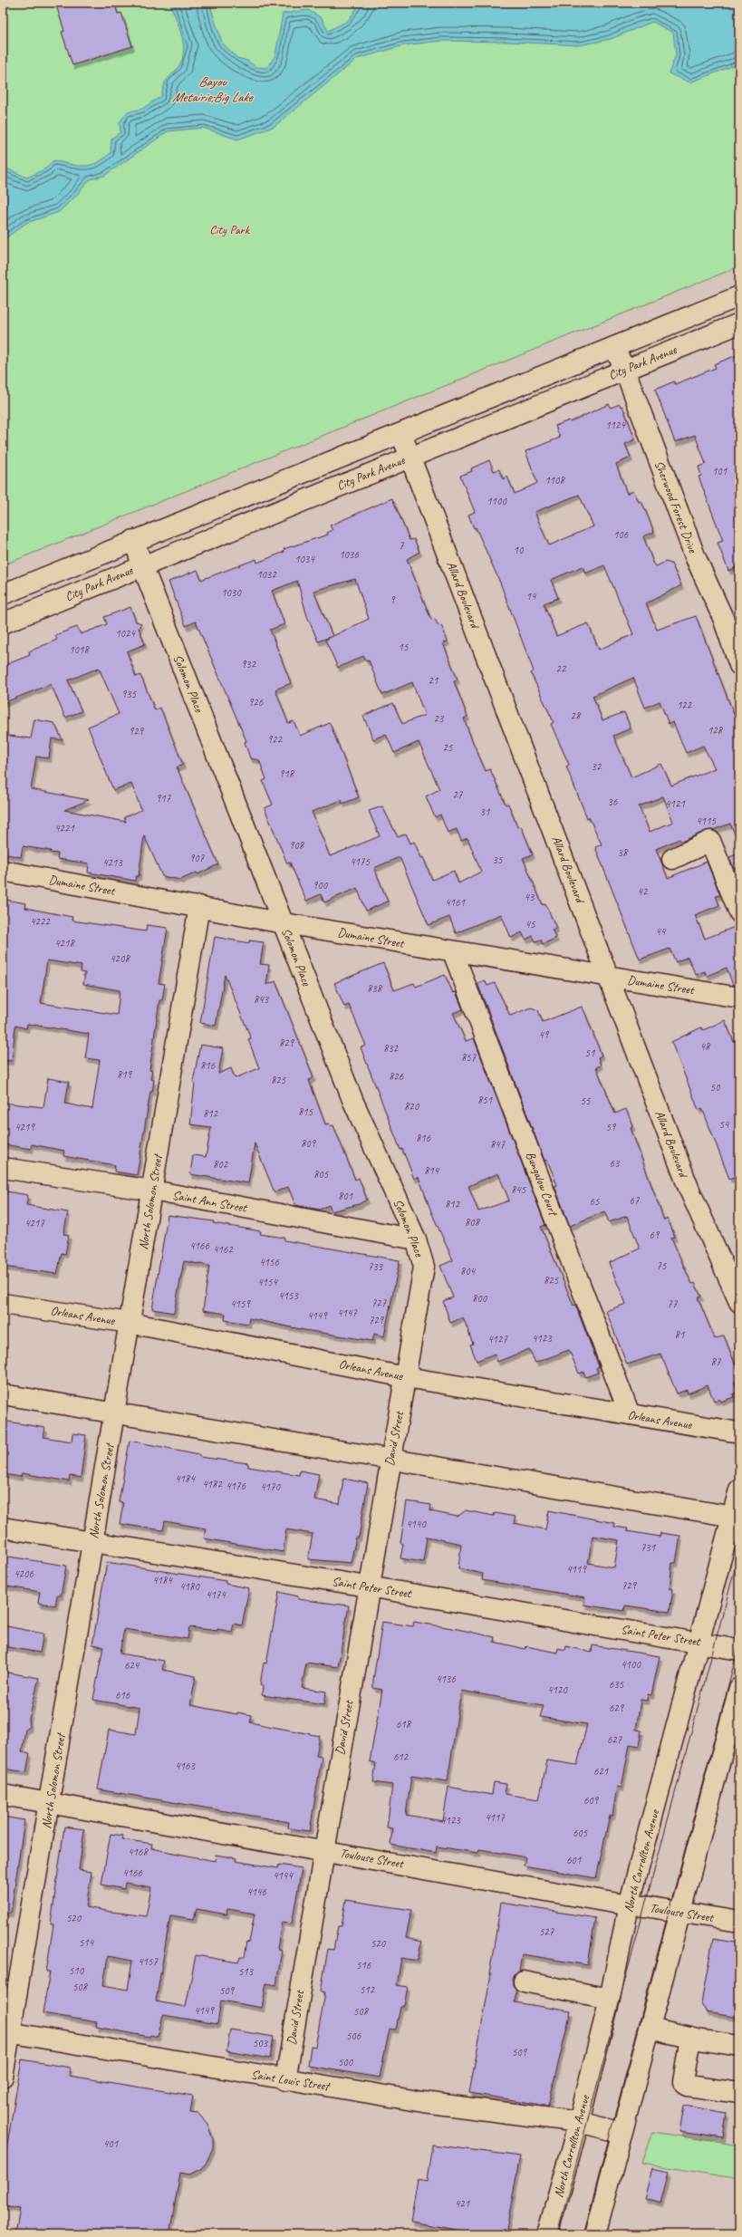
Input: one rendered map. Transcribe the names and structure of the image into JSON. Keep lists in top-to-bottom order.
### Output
{
  "streets": {
    "street": [
      "City Park Avenue",
      "Sherwood Forest Drive",
      "Allard Boulevard",
      "Solomon Place",
      "Dumaine Street",
      "Bungalow Court",
      "Saint Ann Street",
      "North Solomon Street",
      "Orleans Avenue",
      "David Street",
      "Saint Peter Street",
      "Toulouse Street",
      "North Carrollton Avenue",
      "Saint Louis Street"
    ]
  },
  "crossings": [
    ["City Park Avenue", "Sherwood Forest Drive"],
    ["City Park Avenue", "Allard Boulevard"],
    ["City Park Avenue", "Solomon Place"],
    ["Allard Boulevard", "Dumaine Street"],
    ["Solomon Place", "Dumaine Street"],
    ["Solomon Place", "Saint Ann Street"],
    ["Solomon Place", "Orleans Avenue"],
    ["Solomon Place", "David Street"],
    ["Dumaine Street", "Bungalow Court"],
    ["Dumaine Street", "North Solomon Street"],
    ["Bungalow Court", "Orleans Avenue"],
    ["Saint Ann Street", "North Solomon Street"],
    ["North Solomon Street", "Orleans Avenue"],
    ["North Solomon Street", "Saint Peter Street"],
    ["North Solomon Street", "Toulouse Street"],
    ["North Solomon Street", "Saint Louis Street"],
    ["Orleans Avenue", "David Street"],
    ["David Street", "Saint Peter Street"],
    ["David Street", "Toulouse Street"],
    ["David Street", "Saint Louis Street"],
    ["Saint Peter Street", "North Carrollton Avenue"],
    ["Toulouse Street", "North Carrollton Avenue"],
    ["North Carrollton Avenue", "Saint Louis Street"]
  ],
  "water": ["Bayou Metairie;Big Lake"],
  "parks": ["City Park"],
  "house_numbers": [
    "1124",
    "101",
    "1108",
    "1100",
    "106",
    "7",
    "10",
    "1036",
    "1034",
    "1032",
    "1030",
    "14",
    "9",
    "1024",
    "15",
    "1018",
    "932",
    "22",
    "21",
    "935",
    "926",
    "122",
    "28",
    "23",
    "128",
    "929",
    "922",
    "25",
    "32",
    "918",
    "27",
    "917",
    "36",
    "4121",
    "31",
    "4115",
    "4221",
    "908",
    "38",
    "907",
    "35",
    "4175",
    "4213",
    "900",
    "42",
    "43",
    "4161",
    "4222",
    "45",
    "44",
    "4218",
    "4208",
    "838",
    "843",
    "49",
    "829",
    "48",
    "832",
    "51",
    "857",
    "816",
    "819",
    "826",
    "825",
    "50",
    "851",
    "55",
    "820",
    "815",
    "812",
    "54",
    "4219",
    "59",
    "816",
    "809",
    "847",
    "63",
    "802",
    "814",
    "805",
    "845",
    "801",
    "67",
    "65",
    "812",
    "808",
    "4217",
    "69",
    "4166",
    "4162",
    "4156",
    "75",
    "733",
    "804",
    "825",
    "4154",
    "4153",
    "800",
    "727",
    "4159",
    "77",
    "4147",
    "4149",
    "729",
    "81",
    "4123",
    "4127",
    "87",
    "4184",
    "4182",
    "4176",
    "4170",
    "4140",
    "731",
    "4119",
    "4206",
    "4184",
    "729",
    "4180",
    "4174",
    "4100",
    "624",
    "4136",
    "635",
    "4120",
    "616",
    "629",
    "618",
    "627",
    "612",
    "4163",
    "621",
    "609",
    "4117",
    "4123",
    "605",
    "4168",
    "601",
    "4166",
    "4144",
    "4146",
    "520",
    "527",
    "514",
    "520",
    "4157",
    "516",
    "510",
    "513",
    "508",
    "512",
    "509",
    "4149",
    "508",
    "506",
    "503",
    "509",
    "500",
    "401",
    "421"
  ]
}
